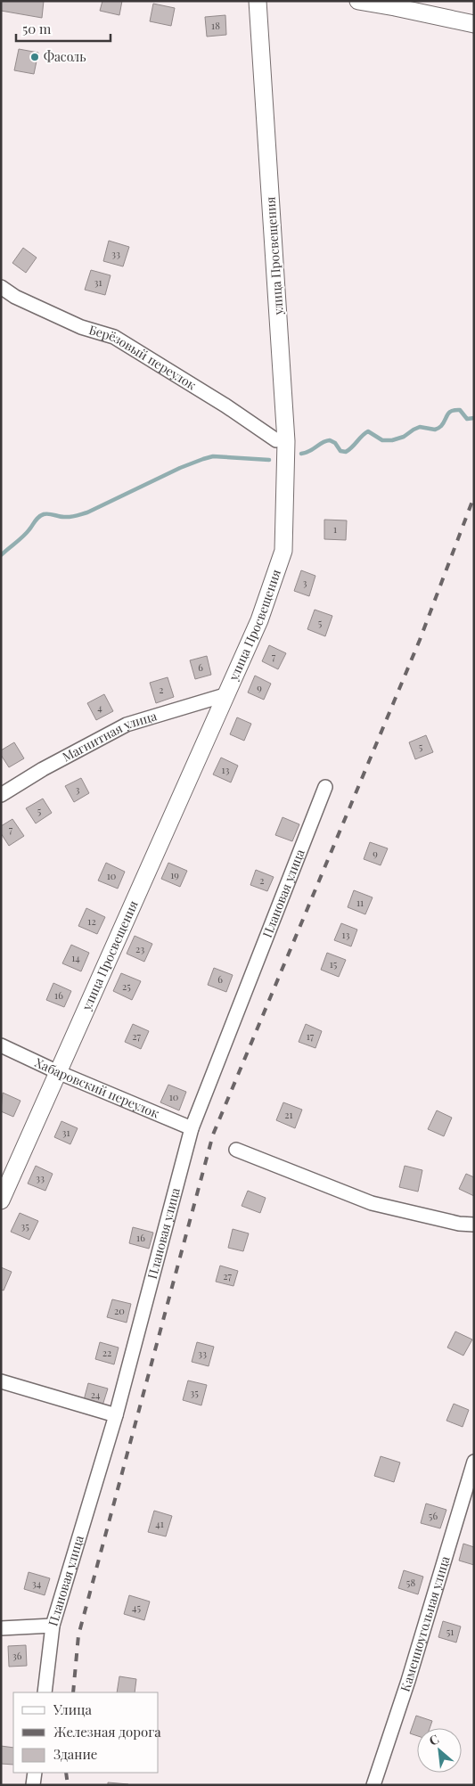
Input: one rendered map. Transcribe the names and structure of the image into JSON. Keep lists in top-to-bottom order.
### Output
{
  "streets": {
    "street": [
      "улица Просвещения",
      "Берёзовый переулок",
      "Магнитная улица",
      "Плановая улица",
      "Хабаровский переулок",
      "Каменноугольная улица"
    ]
  },
  "crossings": [
    ["улица Просвещения", "Магнитная улица"],
    ["улица Просвещения", "Хабаровский переулок"],
    ["Плановая улица", "Хабаровский переулок"]
  ],
  "places": ["Фасоль"],
  "house_numbers": [
    "18",
    "33",
    "31",
    "1",
    "3",
    "5",
    "7",
    "6",
    "9",
    "2",
    "4",
    "5",
    "13",
    "3",
    "5",
    "7",
    "9",
    "19",
    "10",
    "2",
    "11",
    "12",
    "13",
    "23",
    "14",
    "15",
    "6",
    "25",
    "16",
    "27",
    "17",
    "10",
    "21",
    "31",
    "33",
    "35",
    "16",
    "27",
    "20",
    "22",
    "33",
    "35",
    "24",
    "56",
    "41",
    "58",
    "34",
    "45",
    "51",
    "36"
  ],
  "legend": ["Улица", "Железная дорога", "Здание"],
  "scale_bar": "50 m",
  "north": "top left"
}
